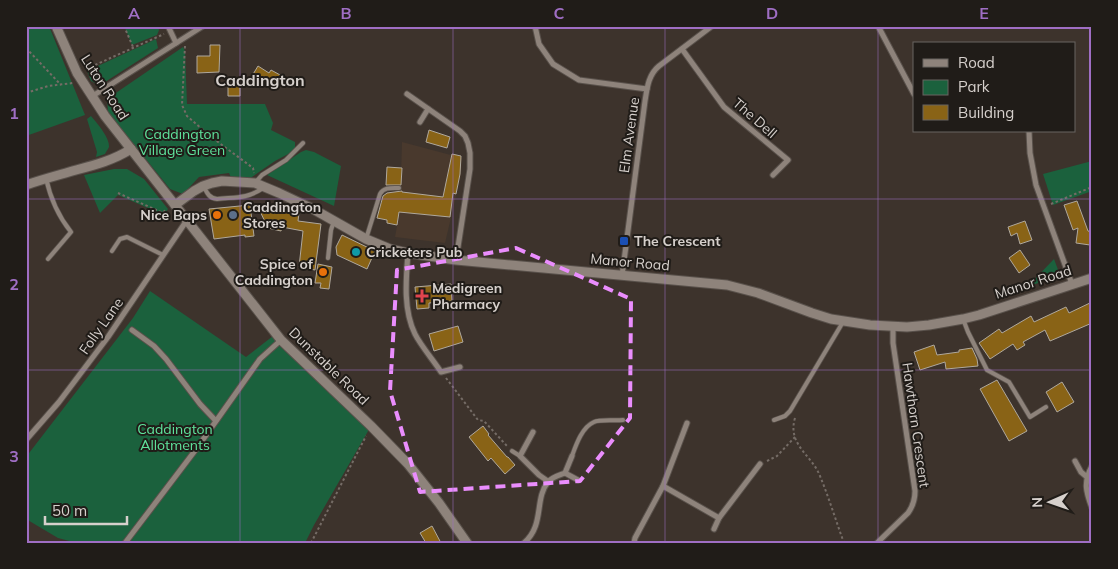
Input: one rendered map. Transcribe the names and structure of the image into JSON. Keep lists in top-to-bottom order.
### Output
{
  "streets": {
    "street": [
      "Luton Road",
      "The Dell",
      "Elm Avenue",
      "Manor Road",
      "Folly Lane",
      "Dunstable Road",
      "Hawthorn Crescent"
    ]
  },
  "crossings": [
    ["Luton Road", "Manor Road"],
    ["Luton Road", "Dunstable Road"],
    ["The Dell", "Elm Avenue"],
    ["Elm Avenue", "Manor Road"],
    ["Manor Road", "Dunstable Road"],
    ["Manor Road", "Hawthorn Crescent"],
    ["Folly Lane", "Dunstable Road"]
  ],
  "districts": ["Caddington"],
  "parks": ["Caddington Village Green", "Caddington Allotments"],
  "places": {
    "other": [
      "Nice Baps",
      "Caddington Stores",
      "Cricketers Pub",
      "Spice of Caddington"
    ],
    "transit": ["The Crescent"],
    "health": ["Medigreen Pharmacy"]
  },
  "legend": ["Road", "Park", "Building"],
  "scale_bar": "50 m",
  "north": "left",
  "grid": {
    "columns": [
      "A",
      "B",
      "C",
      "D",
      "E"
    ],
    "rows": ["1", "2", "3"]
  }
}
